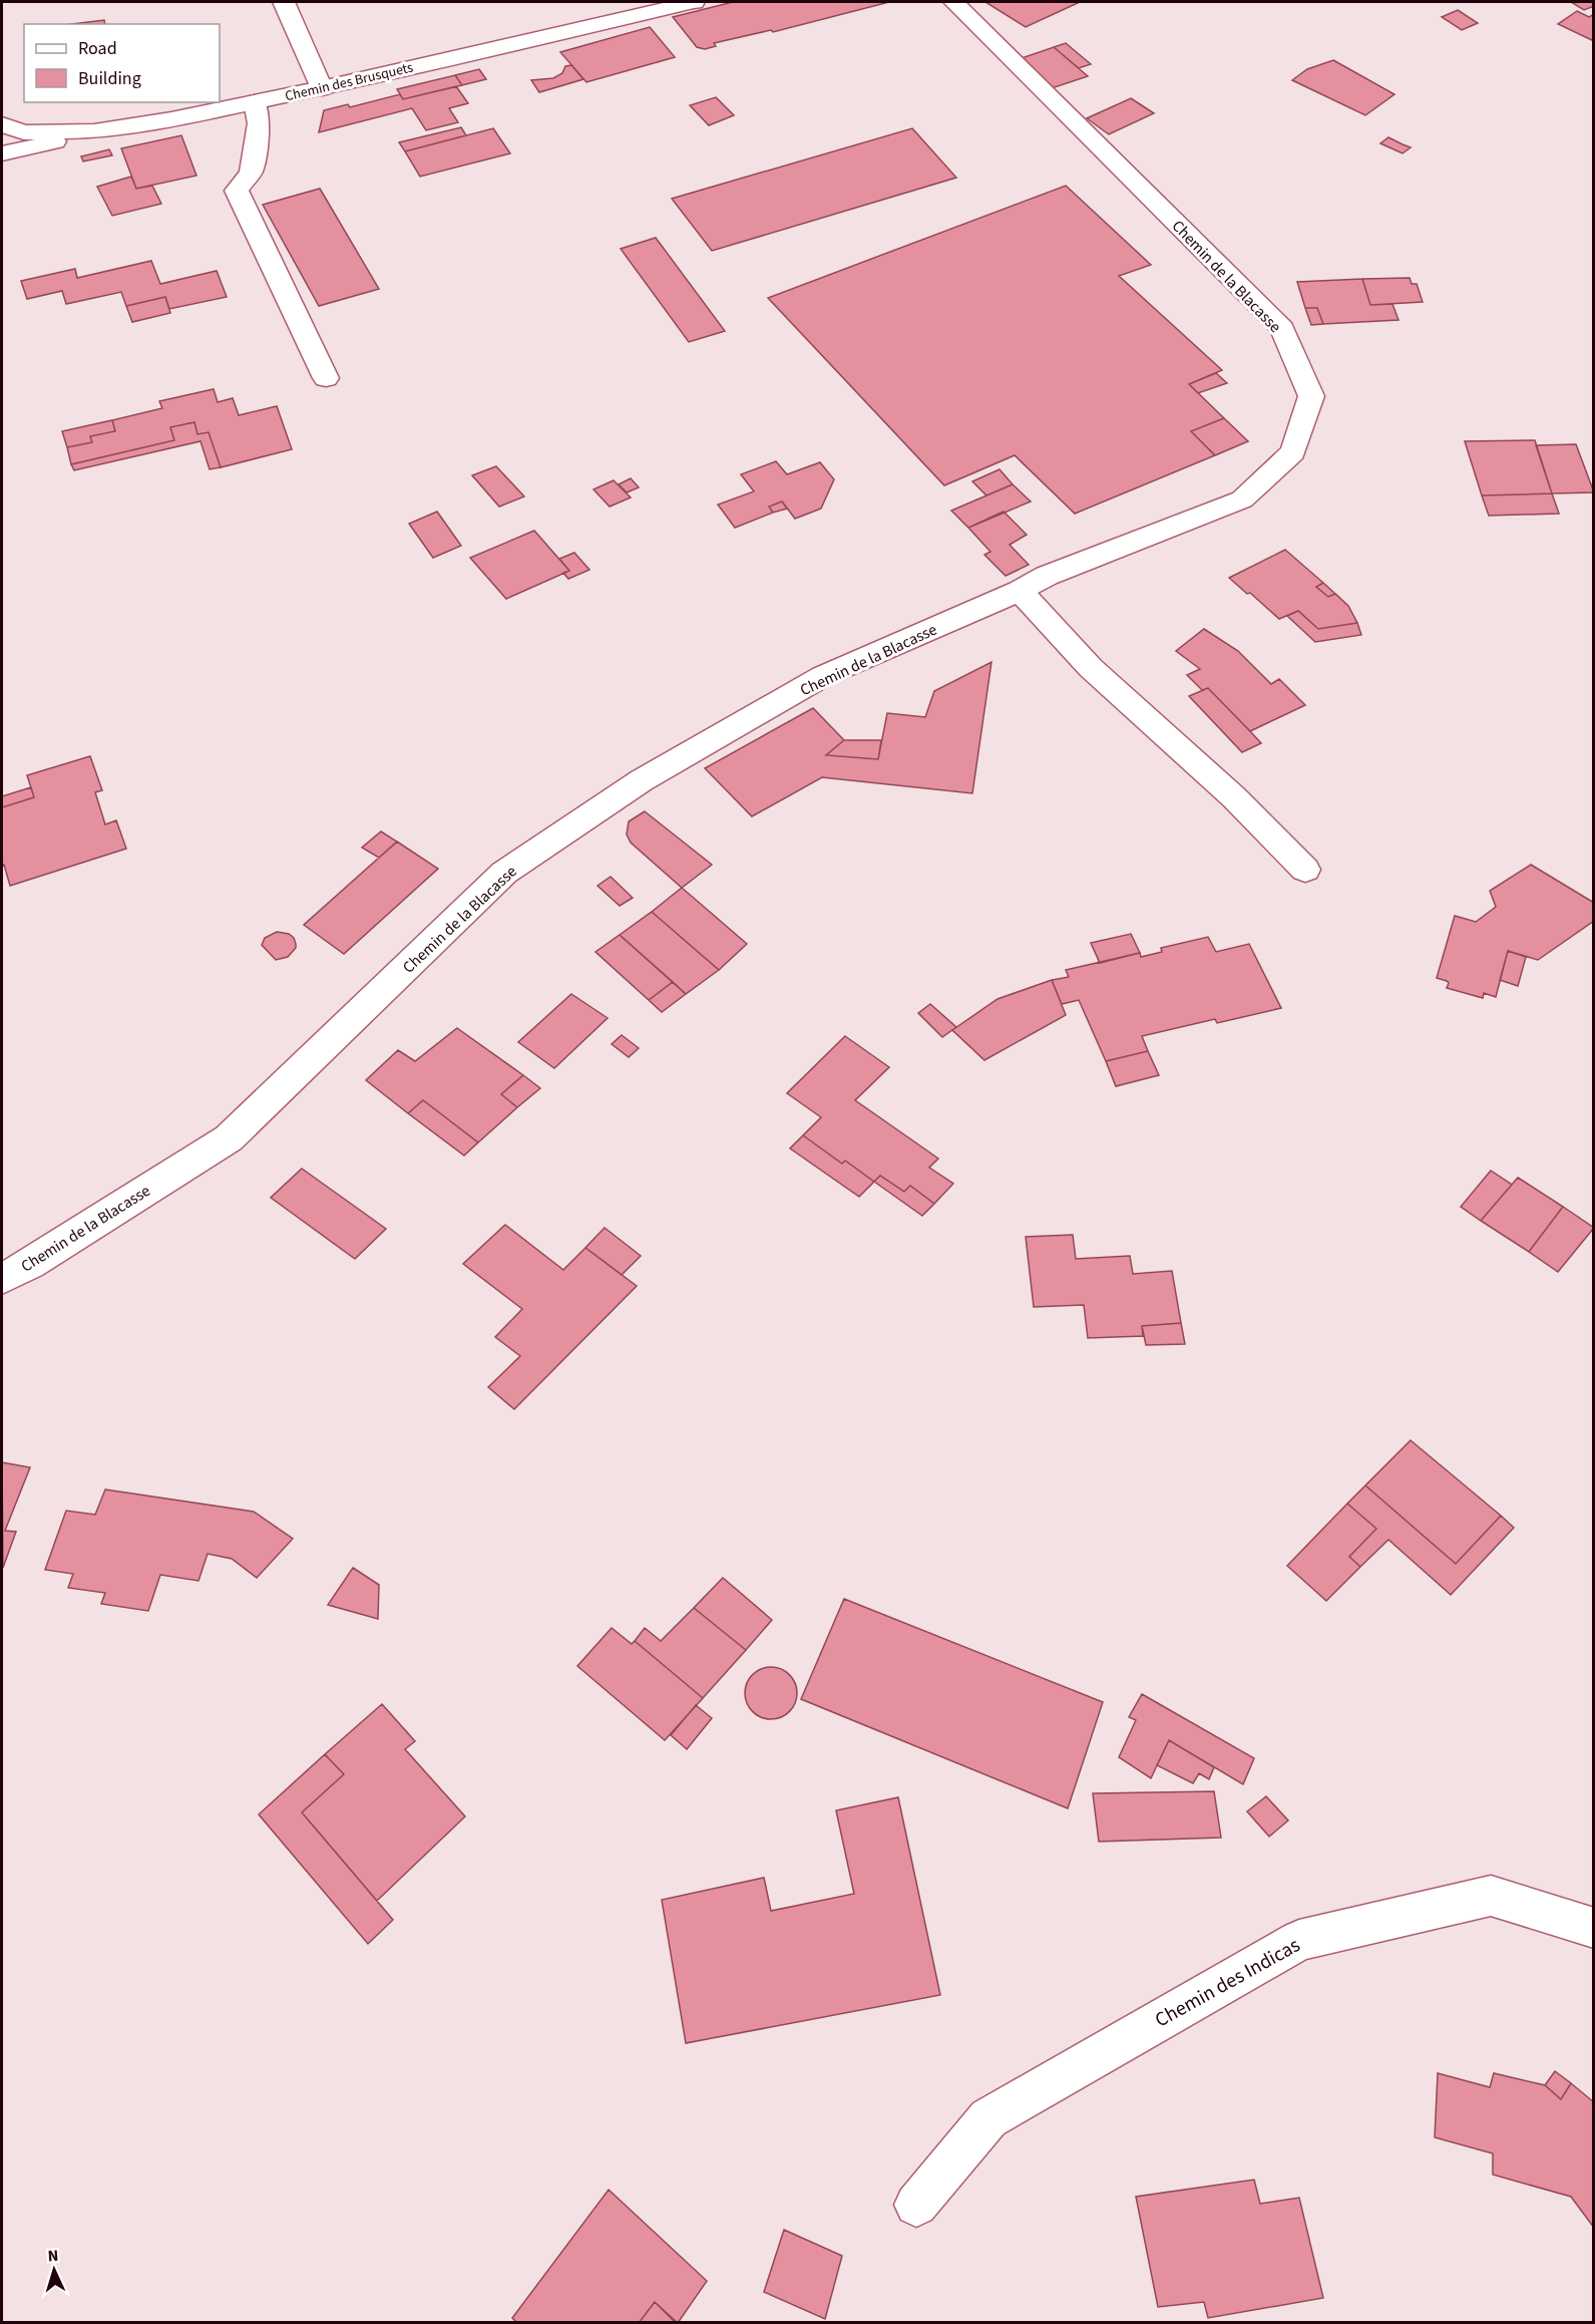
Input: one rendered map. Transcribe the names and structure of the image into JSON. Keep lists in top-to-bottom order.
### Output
{
  "streets": {
    "street": ["Chemin des Brusquets", "Chemin de la Blacasse", "Chemin des Indicas"]
  },
  "legend": ["Road", "Building"],
  "north": "top"
}
